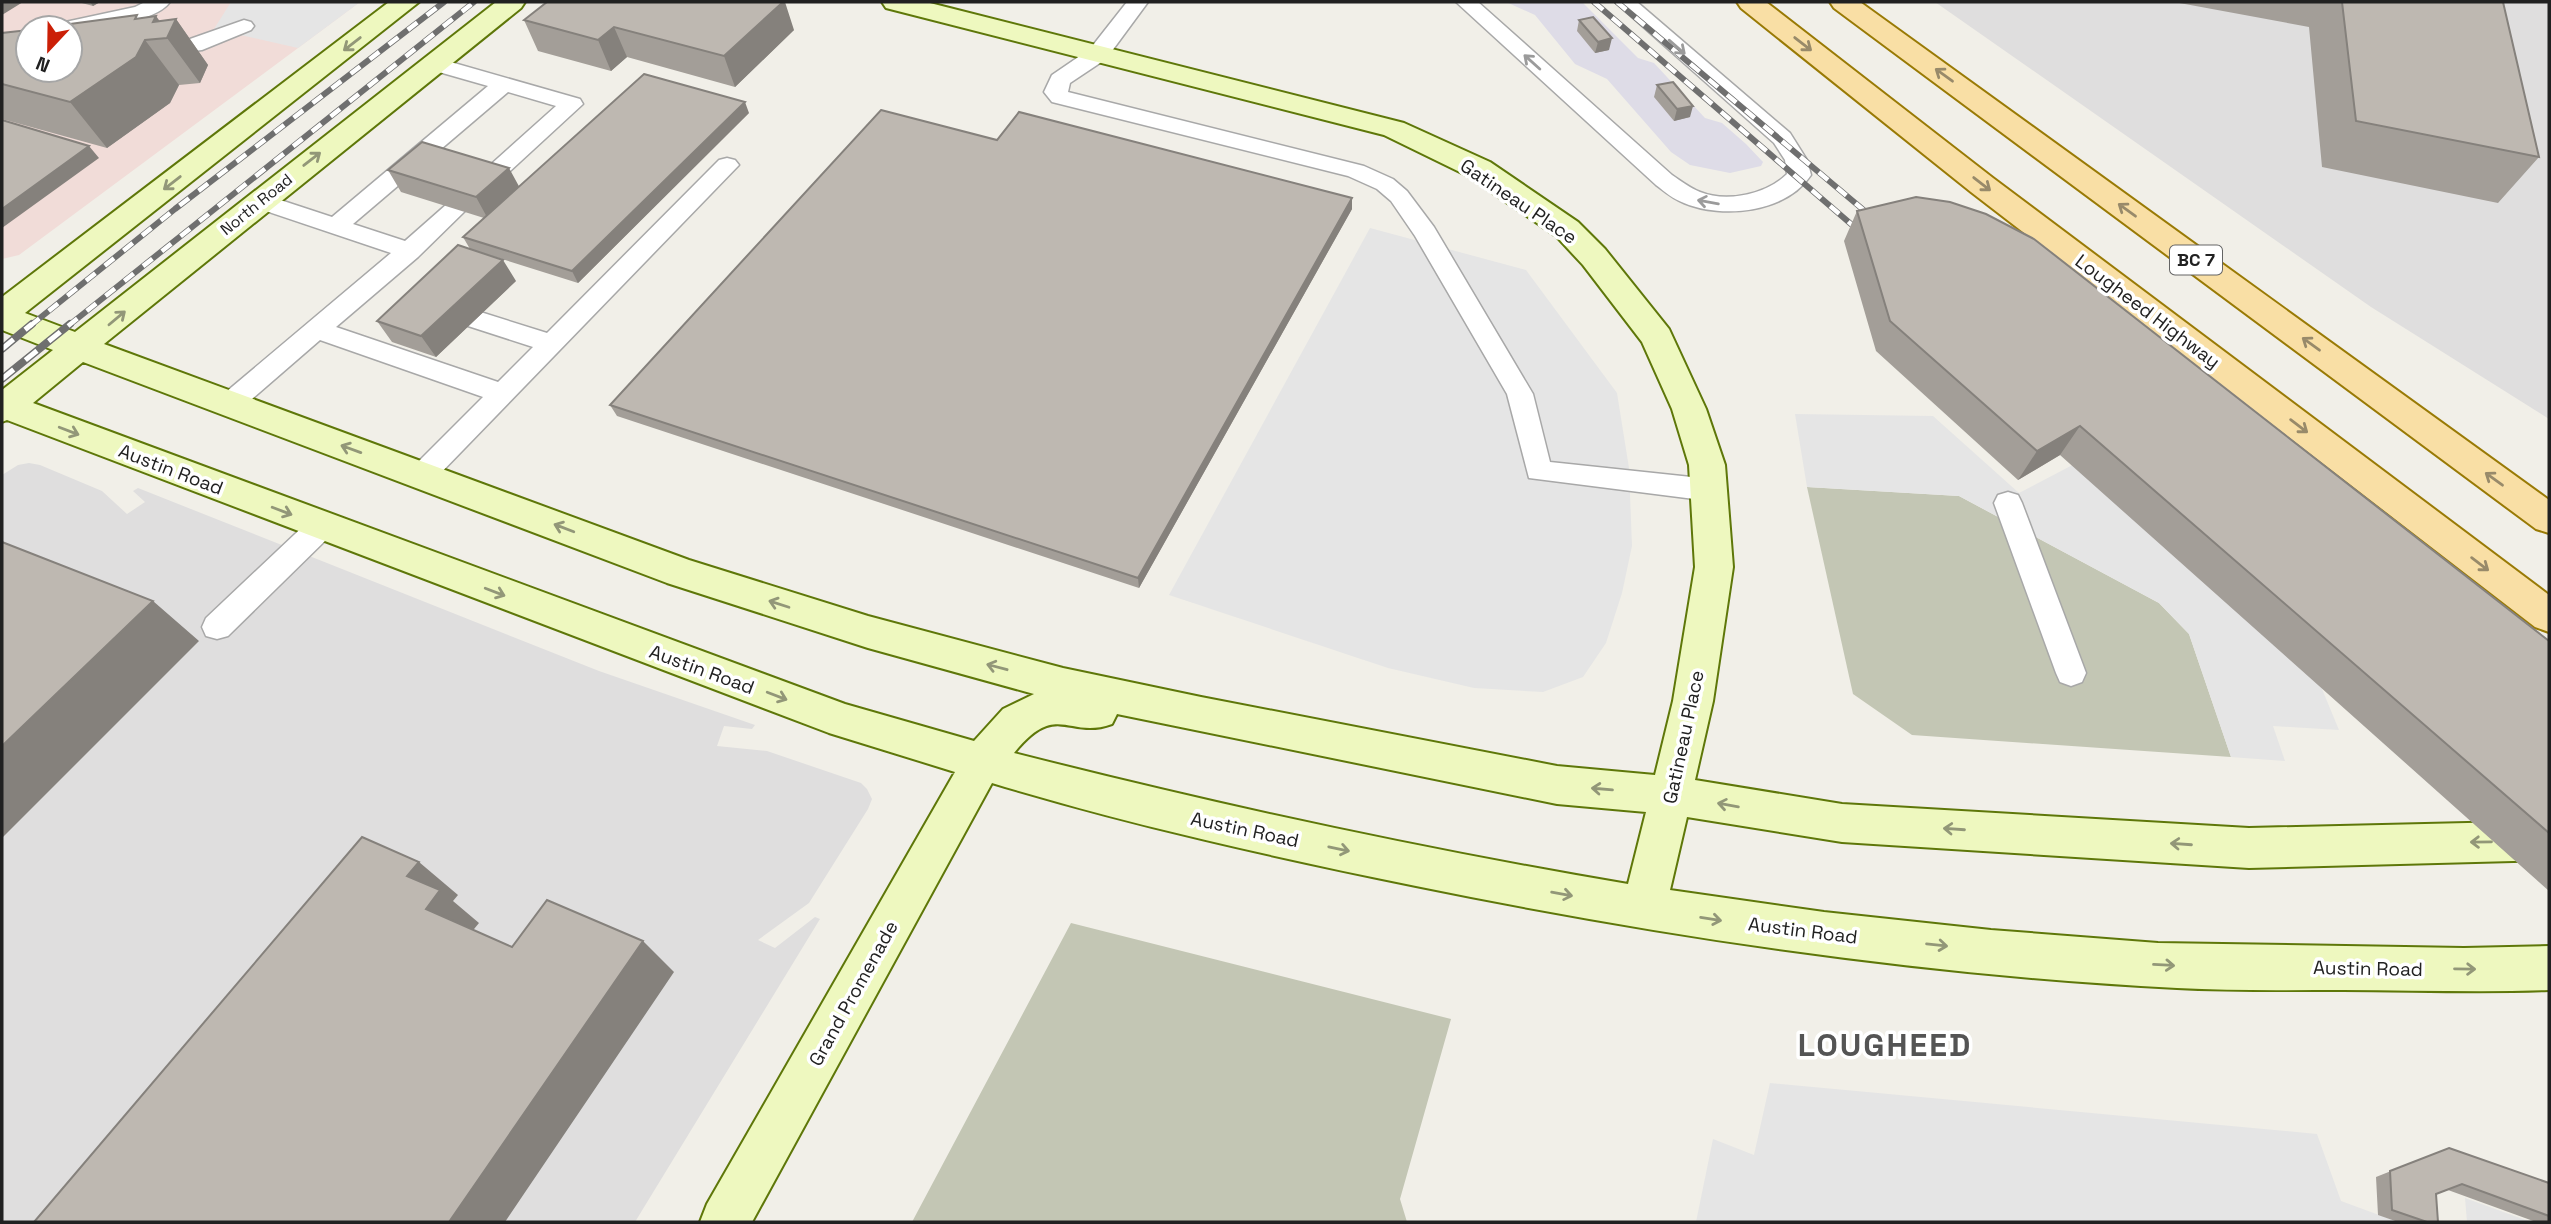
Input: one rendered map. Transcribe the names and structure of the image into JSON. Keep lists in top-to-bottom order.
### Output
{
  "streets": {
    "main road": [
      "Gatineau Place",
      "North Road",
      "BC 7",
      "Lougheed Highway",
      "Austin Road",
      "Grand Promenade"
    ]
  },
  "crossings": [
    ["Gatineau Place", "Austin Road"],
    ["North Road", "Austin Road"],
    ["Austin Road", "Grand Promenade"]
  ],
  "districts": ["LOUGHEED"],
  "north": "bottom"
}
